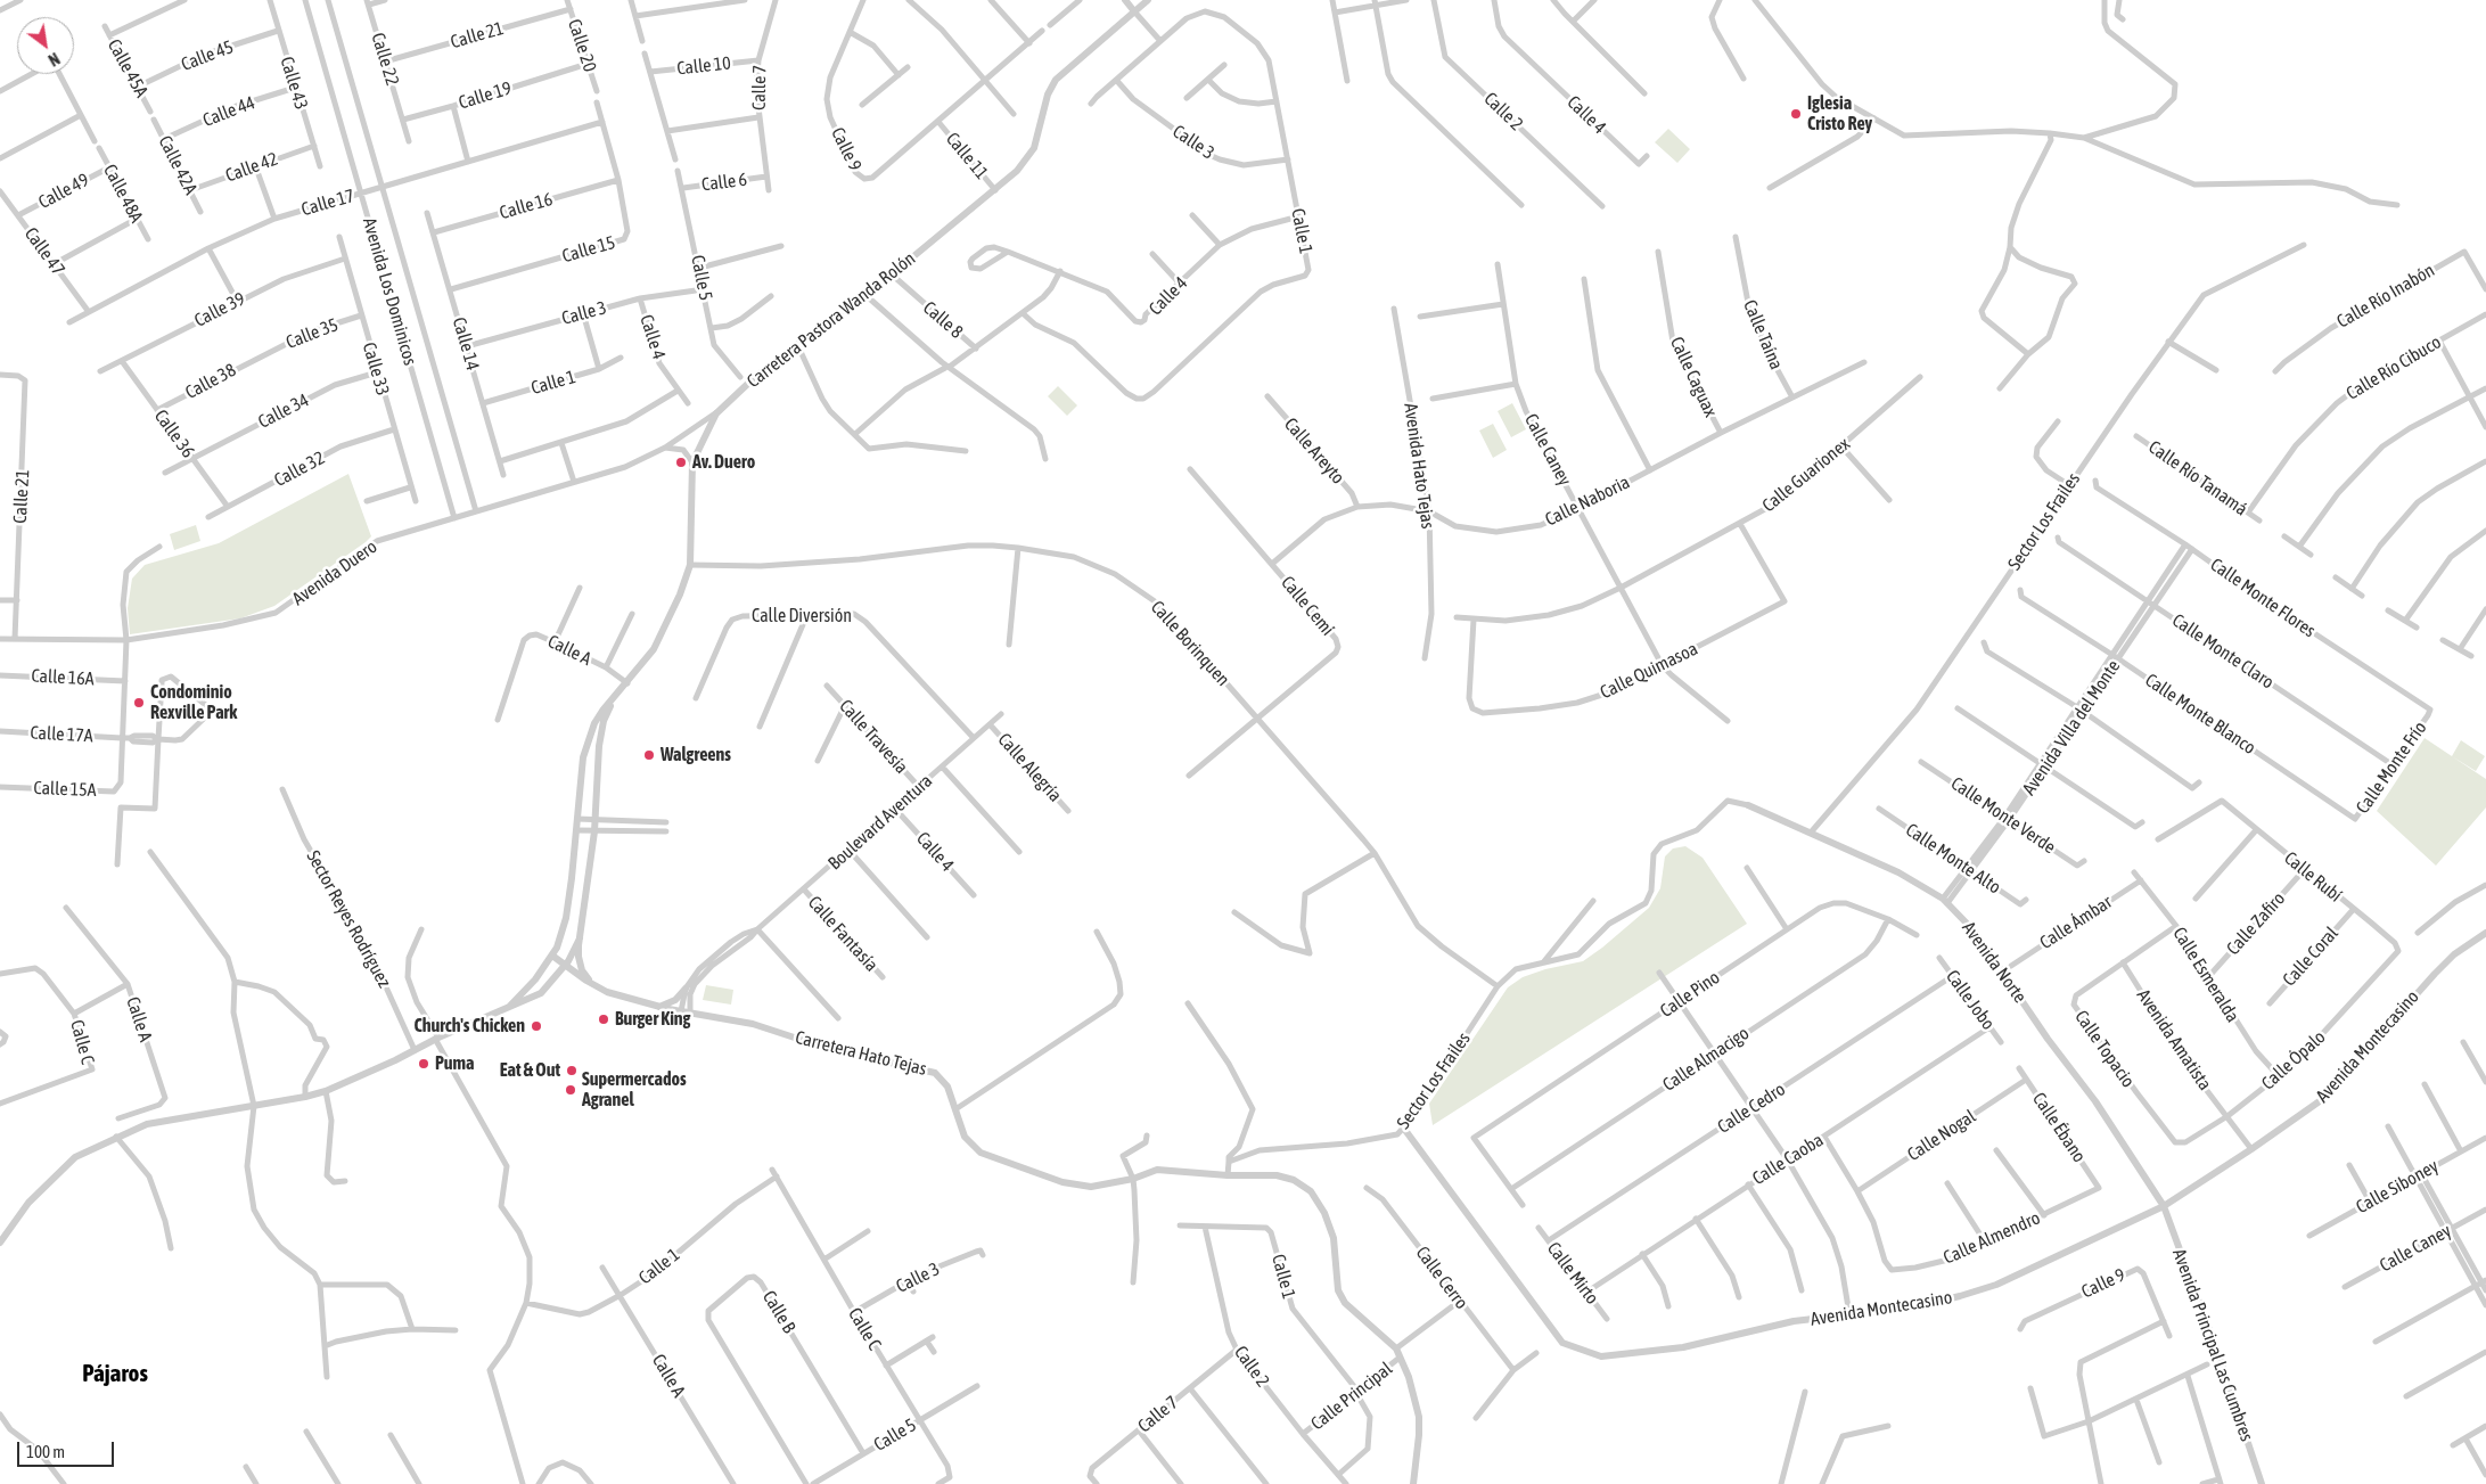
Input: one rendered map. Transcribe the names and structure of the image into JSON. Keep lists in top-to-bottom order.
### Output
{
  "streets": {
    "street": [
      "Calle 21",
      "Calle 20",
      "Calle 45",
      "Calle 22",
      "Calle 10",
      "Calle 45A",
      "Calle 43",
      "Calle 7",
      "Calle 19",
      "Calle 44",
      "Calle 2",
      "Calle 4",
      "Calle 3",
      "Calle 9",
      "Calle 11",
      "Calle 42A",
      "Calle 42",
      "Calle 6",
      "Calle 49",
      "Calle 48A",
      "Calle 17",
      "Calle 16",
      "Calle 1",
      "Calle 15",
      "Calle 47",
      "Calle 5",
      "Avenida Los Dominicos",
      "Calle Río Inabón",
      "Calle 39",
      "Carretera Pastora Wanda Rolón",
      "Calle 8",
      "Calle 35",
      "Calle Taína",
      "Calle 14",
      "Calle Río Cibuco",
      "Calle 33",
      "Calle Caguax",
      "Calle 38",
      "Calle 34",
      "Calle 36",
      "Calle Caney",
      "Calle Areyto",
      "Avenida Hato Tejas",
      "Calle 32",
      "Calle Guarionex",
      "Calle Río Tanamá",
      "Calle Naboria",
      "Sector Los Frailes",
      "Avenida Duero",
      "Calle Monte Flores",
      "Calle Cemí",
      "Calle Diversión",
      "Calle Borinquen",
      "Calle A",
      "Calle Monte Claro",
      "Calle Quimasoa",
      "Calle 16A",
      "Calle Monte Blanco",
      "Avenida Villa del Monte",
      "Calle 17A",
      "Calle Travesía",
      "Calle Alegría",
      "Calle Monte Frío",
      "Calle 15A",
      "Calle Monte Verde",
      "Boulevard Aventura",
      "Calle Monte Alto",
      "Calle Rubí",
      "Sector Reyes Rodríguez",
      "Calle Ámbar",
      "Calle Zafiro",
      "Calle Fantasía",
      "Calle Coral",
      "Avenida Norte",
      "Calle Esmeralda",
      "Calle Pino",
      "Calle Jobo",
      "Avenida Amatista",
      "Calle C",
      "Avenida Montecasino",
      "Calle Topacio",
      "Carretera Hato Tejas",
      "Calle Almacigo",
      "Calle Ópalo",
      "Calle Cedro",
      "Calle Ébano",
      "Calle Nogal",
      "Calle Caoba",
      "Calle Siboney",
      "Calle Almendro",
      "Calle Mirto",
      "Calle Cerro",
      "Calle B",
      "Avenida Principal Las Cumbres",
      "Calle Principal"
    ]
  },
  "crossings": [
    ["Calle 21", "Calle 20"],
    ["Calle 21", "Calle 22"],
    ["Calle 21", "Avenida Duero"],
    ["Calle 20", "Calle 19"],
    ["Calle 45", "Calle 45A"],
    ["Calle 45", "Calle 43"],
    ["Calle 22", "Calle 19"],
    ["Calle 10", "Calle 7"],
    ["Calle 43", "Calle 44"],
    ["Calle 43", "Calle 42"],
    ["Calle 7", "Calle 2"],
    ["Calle 7", "Calle 6"],
    ["Calle 44", "Calle 42A"],
    ["Calle 2", "Calle 1"],
    ["Calle 2", "Calle Principal"],
    ["Calle 4", "Calle 3"],
    ["Calle 4", "Calle 1"],
    ["Calle 4", "Boulevard Aventura"],
    ["Calle 3", "Calle 1"],
    ["Calle 3", "Calle 5"],
    ["Calle 3", "Calle 14"],
    ["Calle 3", "Calle C"],
    ["Calle 9", "Calle 11"],
    ["Calle 11", "Carretera Pastora Wanda Rolón"],
    ["Calle 42A", "Calle 42"],
    ["Calle 6", "Calle 5"],
    ["Calle 49", "Calle 48A"],
    ["Calle 49", "Calle 47"],
    ["Calle 17", "Calle 15"],
    ["Calle 17", "Calle 47"],
    ["Calle 17", "Avenida Los Dominicos"],
    ["Calle 16", "Calle 15"],
    ["Calle 16", "Calle 14"],
    ["Calle 1", "Calle 8"],
    ["Calle 1", "Calle 14"],
    ["Calle 1", "Calle A"],
    ["Calle 1", "Calle C"],
    ["Calle 1", "Calle Principal"],
    ["Calle 15", "Calle 14"],
    ["Calle 5", "Calle C"],
    ["Calle 5", "Calle B"],
    ["Avenida Los Dominicos", "Avenida Duero"],
    ["Calle 39", "Calle 33"],
    ["Calle 39", "Calle 36"],
    ["Carretera Pastora Wanda Rolón", "Calle 8"],
    ["Carretera Pastora Wanda Rolón", "Avenida Duero"],
    ["Carretera Pastora Wanda Rolón", "Calle Borinquen"],
    ["Carretera Pastora Wanda Rolón", "Calle A"],
    ["Carretera Pastora Wanda Rolón", "Sector Reyes Rodríguez"],
    ["Carretera Pastora Wanda Rolón", "Carretera Hato Tejas"],
    ["Calle 35", "Calle 33"],
    ["Calle 35", "Calle 38"],
    ["Calle Taína", "Calle Naboria"],
    ["Calle Río Cibuco", "Calle Río Tanamá"],
    ["Calle 33", "Calle 34"],
    ["Calle 33", "Calle 32"],
    ["Calle Caguax", "Calle Naboria"],
    ["Calle 38", "Calle 36"],
    ["Calle 34", "Calle 36"],
    ["Calle 36", "Calle 32"],
    ["Calle Caney", "Calle Guarionex"],
    ["Calle Caney", "Calle Naboria"],
    ["Calle Caney", "Calle Quimasoa"],
    ["Calle Areyto", "Calle Naboria"],
    ["Avenida Hato Tejas", "Calle Naboria"],
    ["Calle Guarionex", "Calle Quimasoa"],
    ["Calle Naboria", "Calle Cemí"],
    ["Sector Los Frailes", "Calle Borinquen"],
    ["Sector Los Frailes", "Avenida Norte"],
    ["Sector Los Frailes", "Avenida Montecasino"],
    ["Avenida Duero", "Calle 15A"],
    ["Calle Monte Flores", "Avenida Villa del Monte"],
    ["Calle Monte Flores", "Calle Monte Frío"],
    ["Calle Cemí", "Calle Borinquen"],
    ["Calle Diversión", "Boulevard Aventura"],
    ["Calle Monte Claro", "Avenida Villa del Monte"],
    ["Calle Monte Claro", "Calle Monte Frío"],
    ["Calle 16A", "Calle 15A"],
    ["Calle Monte Blanco", "Avenida Villa del Monte"],
    ["Calle Monte Blanco", "Calle Monte Frío"],
    ["Avenida Villa del Monte", "Calle Monte Verde"],
    ["Avenida Villa del Monte", "Calle Monte Alto"],
    ["Avenida Villa del Monte", "Avenida Norte"],
    ["Calle 17A", "Calle 15A"],
    ["Calle Travesía", "Boulevard Aventura"],
    ["Calle Alegría", "Boulevard Aventura"],
    ["Boulevard Aventura", "Calle Fantasía"],
    ["Boulevard Aventura", "Carretera Hato Tejas"],
    ["Calle Rubí", "Calle Zafiro"],
    ["Calle Rubí", "Calle Coral"],
    ["Calle Rubí", "Calle Ópalo"],
    ["Calle Ámbar", "Calle Esmeralda"],
    ["Calle Zafiro", "Calle Esmeralda"],
    ["Avenida Norte", "Avenida Montecasino"],
    ["Avenida Norte", "Avenida Principal Las Cumbres"],
    ["Calle Esmeralda", "Calle Topacio"],
    ["Calle Esmeralda", "Calle Ópalo"],
    ["Calle Pino", "Calle Almacigo"],
    ["Calle Jobo", "Calle Cedro"],
    ["Calle Jobo", "Calle Caoba"],
    ["Avenida Amatista", "Avenida Montecasino"],
    ["Avenida Amatista", "Calle Topacio"],
    ["Avenida Amatista", "Calle Ópalo"],
    ["Avenida Montecasino", "Avenida Principal Las Cumbres"],
    ["Calle Topacio", "Calle Ópalo"],
    ["Carretera Hato Tejas", "Calle Principal"],
    ["Calle Cedro", "Calle Mirto"],
    ["Calle Ébano", "Calle Nogal"],
    ["Calle Ébano", "Calle Almendro"],
    ["Calle Nogal", "Calle Almendro"],
    ["Calle Caoba", "Calle Almendro"],
    ["Calle Caoba", "Calle Mirto"]
  ],
  "districts": ["Pájaros"],
  "places": [
    "Iglesia Cristo Rey",
    "Av. Duero",
    "Condominio Rexville Park",
    "Walgreens",
    "Burger King",
    "Church's Chicken",
    "Puma",
    "Eat & Out",
    "Supermercados Agranel"
  ],
  "scale_bar": "100 m",
  "north": "bottom right"
}
